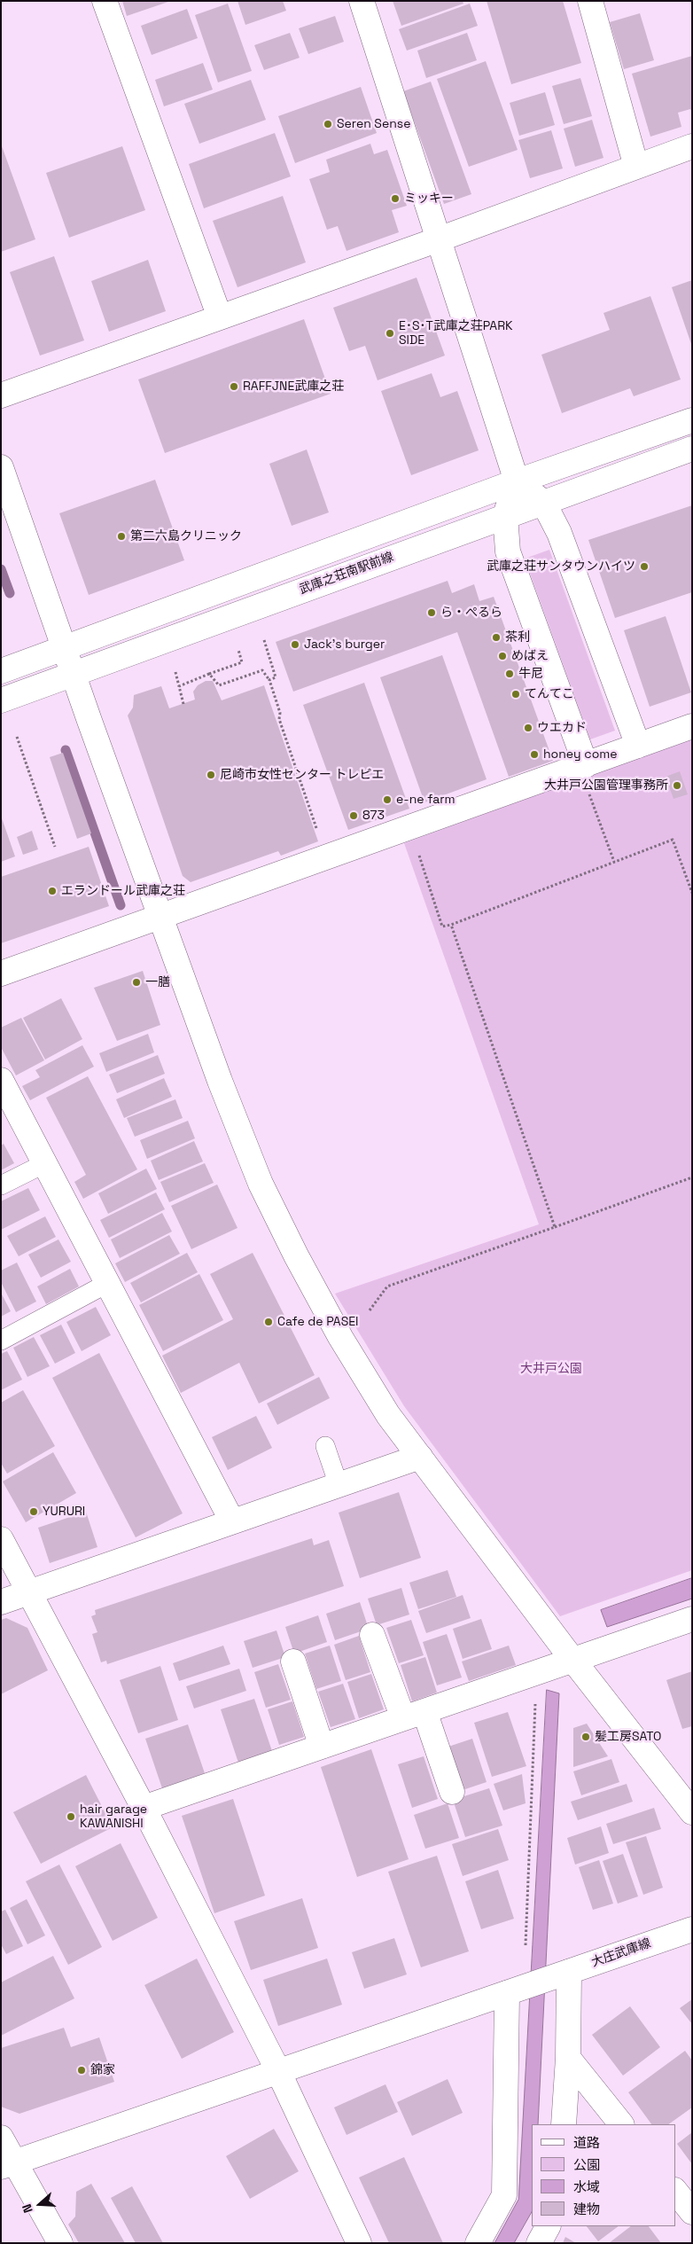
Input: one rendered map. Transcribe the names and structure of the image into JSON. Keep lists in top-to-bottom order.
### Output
{
  "streets": {
    "street": ["武庫之荘南駅前線", "大庄武庫線"]
  },
  "parks": ["大井戸公園"],
  "places": [
    "Seren Sense",
    "ミッキー",
    "E･S･T武庫之荘PARK SIDE",
    "RAFFJNE武庫之荘",
    "第二六島クリニック",
    "武庫之荘サンタウンハイツ",
    "ら・ぺるら",
    "茶利",
    "Jack's burger",
    "めばえ",
    "牛尼",
    "てんてこ",
    "ウエカド",
    "honey come",
    "尼崎市女性センター トレピエ",
    "大井戸公園管理事務所",
    "e-ne farm",
    "873",
    "エランドール武庫之荘",
    "一膳",
    "Cafe de PASEI",
    "YURURI",
    "髪工房SATO",
    "hair garage KAWANISHI",
    "錦家"
  ],
  "legend": [
    "道路",
    "公園",
    "水域",
    "建物"
  ],
  "north": "left"
}
